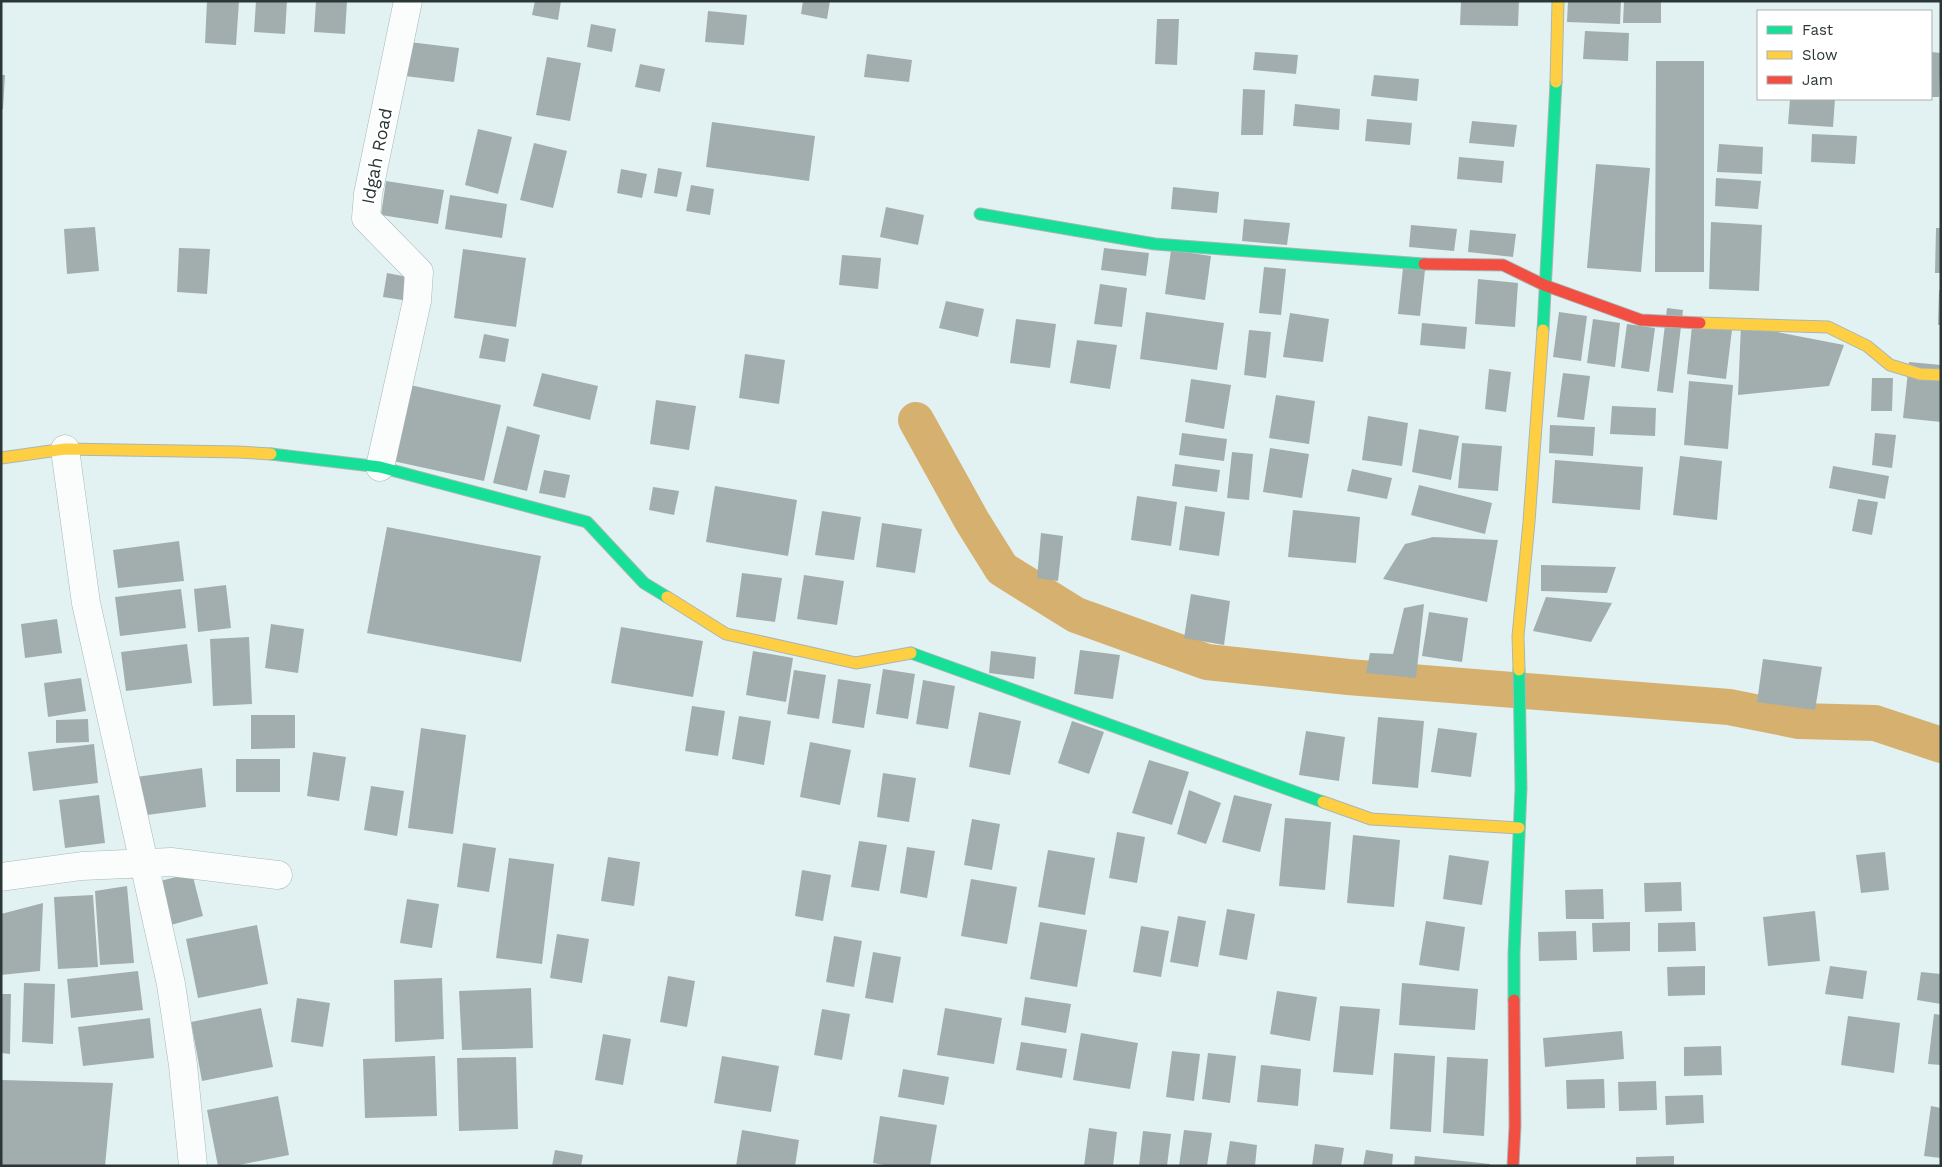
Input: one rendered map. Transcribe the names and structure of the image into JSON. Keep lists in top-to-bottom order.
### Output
{
  "streets": {
    "street": ["Idgah Road"]
  },
  "legend": ["Fast", "Slow", "Jam"]
}
